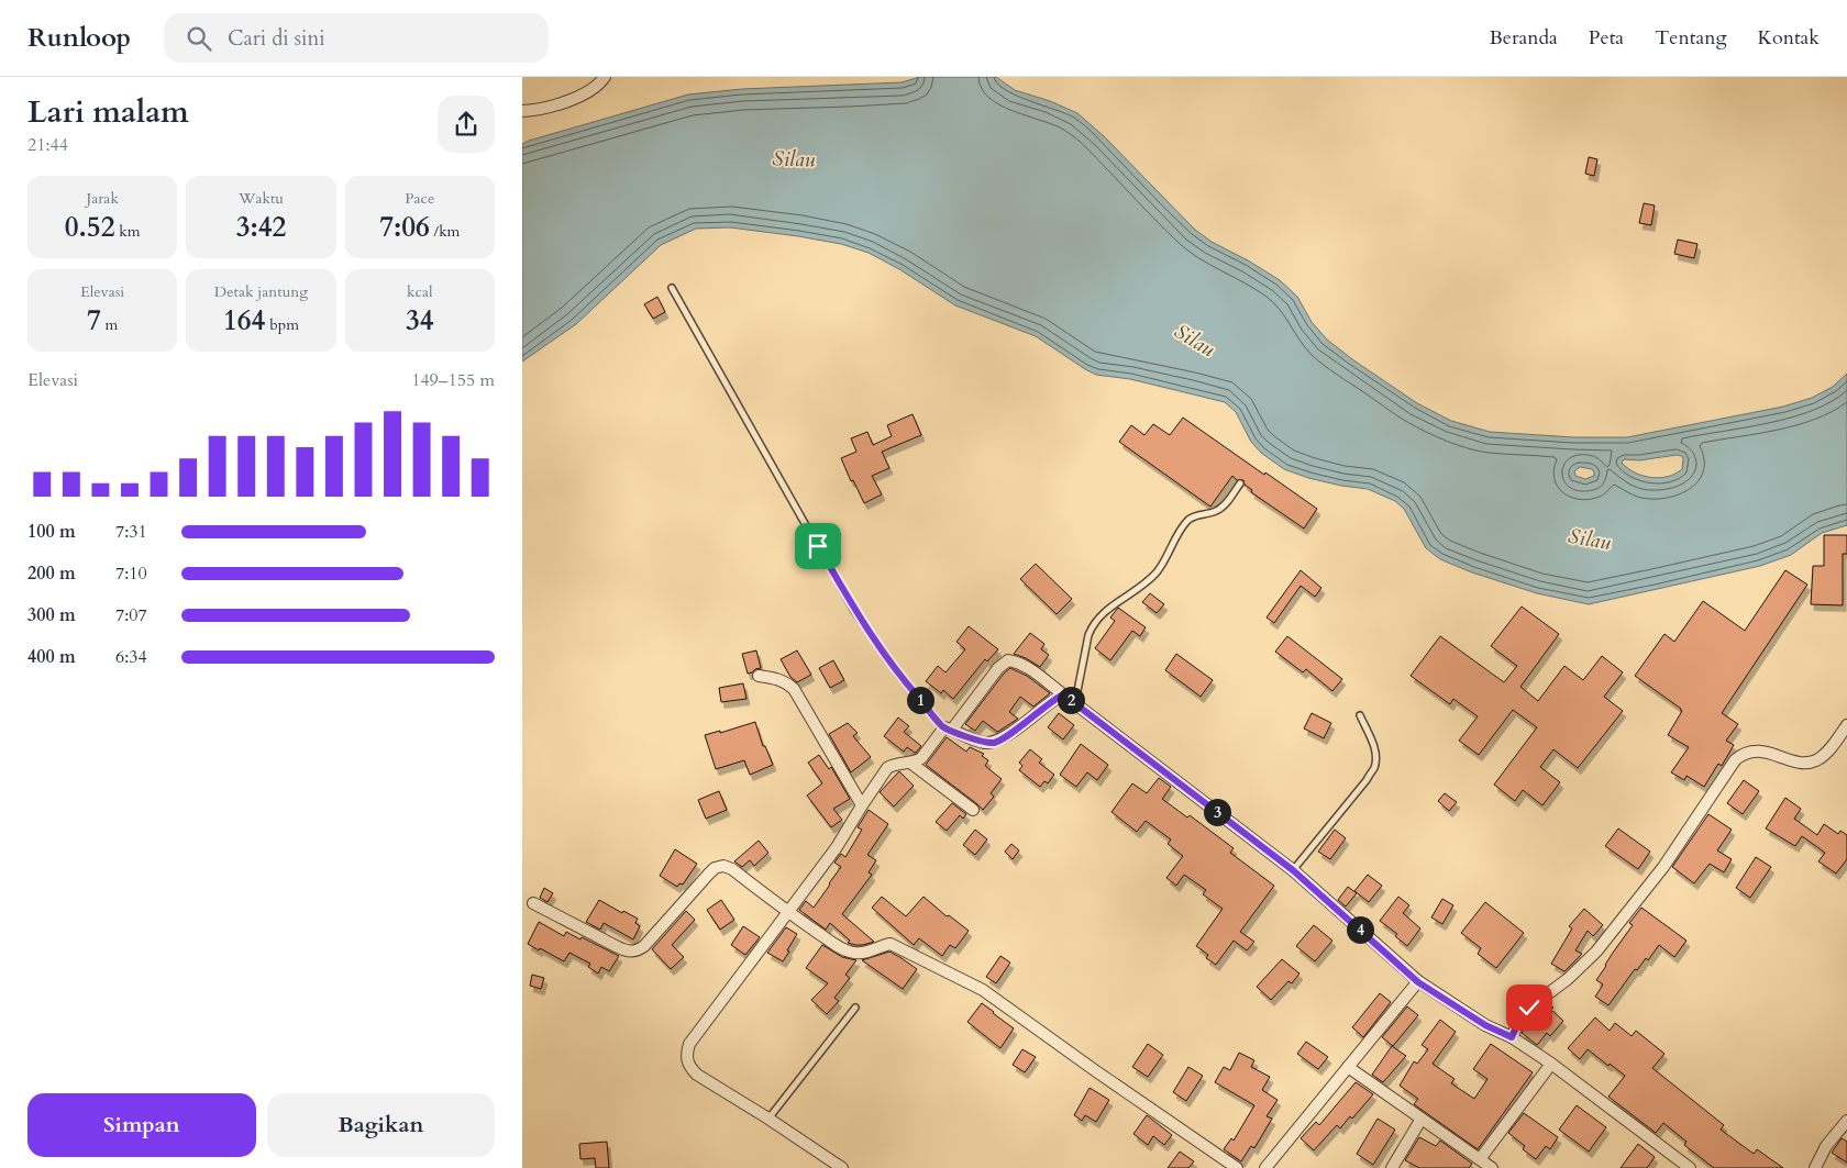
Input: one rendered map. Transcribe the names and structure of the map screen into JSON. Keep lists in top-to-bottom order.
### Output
{
  "water": ["Silau"],
  "page": {
    "header": "Runloop",
    "search": "Cari di sini",
    "nav": [
      "Beranda",
      "Peta",
      "Tentang",
      "Kontak"
    ],
    "heading": ["Lari malam", "21:44"],
    "stats": [
      ["Jarak", "0.52 km"],
      ["Waktu", "3:42"],
      ["Pace", "7:06 /km"],
      ["Elevasi", "7 m"],
      ["Detak jantung", "164 bpm"],
      ["kcal", "34"]
    ],
    "chart": ["Elevasi", "149–155 m"],
    "list": [
      {
        "name": "100 m",
        "note": "7:31"
      },
      {
        "name": "200 m",
        "note": "7:10"
      },
      {
        "name": "300 m",
        "note": "7:07"
      },
      {
        "name": "400 m",
        "note": "6:34"
      }
    ],
    "pins": [
      "1",
      "2",
      "3",
      "4"
    ],
    "buttons": ["Simpan", "Bagikan"]
  }
}
